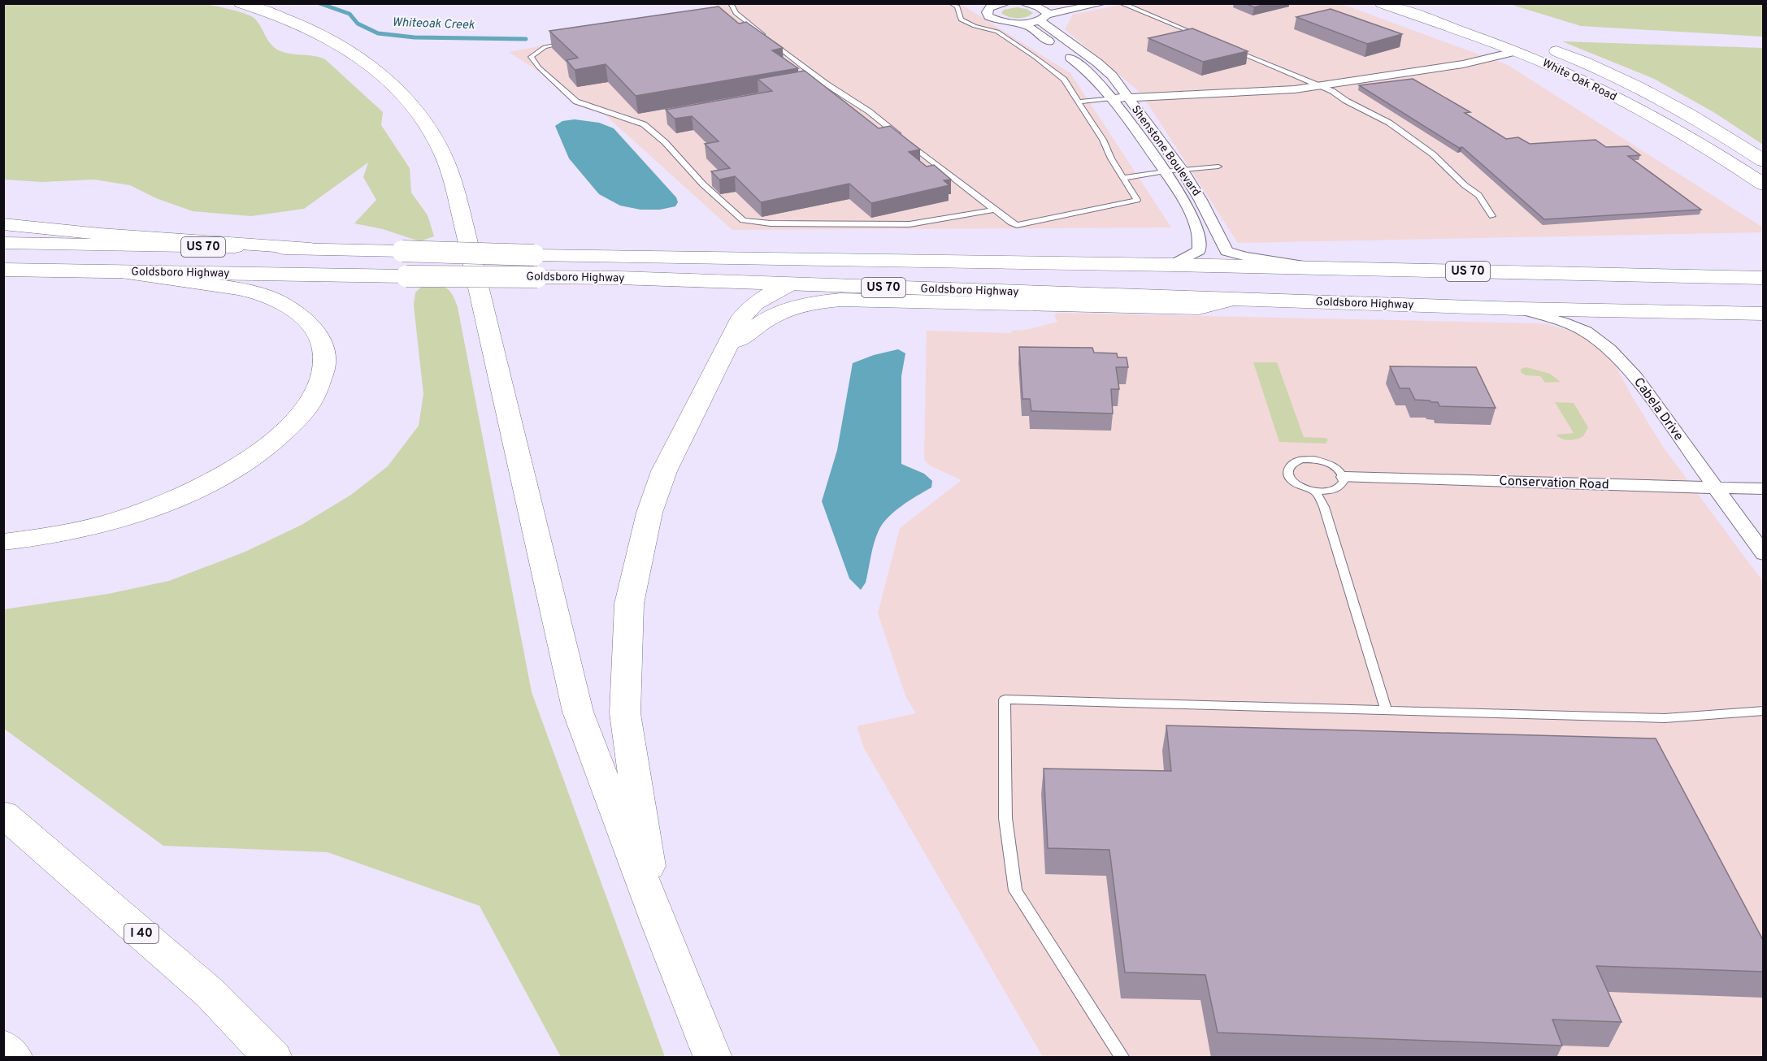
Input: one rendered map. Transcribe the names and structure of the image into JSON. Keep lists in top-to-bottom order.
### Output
{
  "streets": {
    "main road": [
      "White Oak Road",
      "US 70",
      "Goldsboro Highway",
      "I 40"
    ],
    "street": ["Shenstone Boulevard", "Cabela Drive", "Conservation Road"]
  },
  "crossings": [
    ["Shenstone Boulevard", "Goldsboro Highway"],
    ["US 70", "Goldsboro Highway"],
    ["Goldsboro Highway", "Cabela Drive"],
    ["Cabela Drive", "Conservation Road"]
  ],
  "water": ["Whiteoak Creek"]
}
